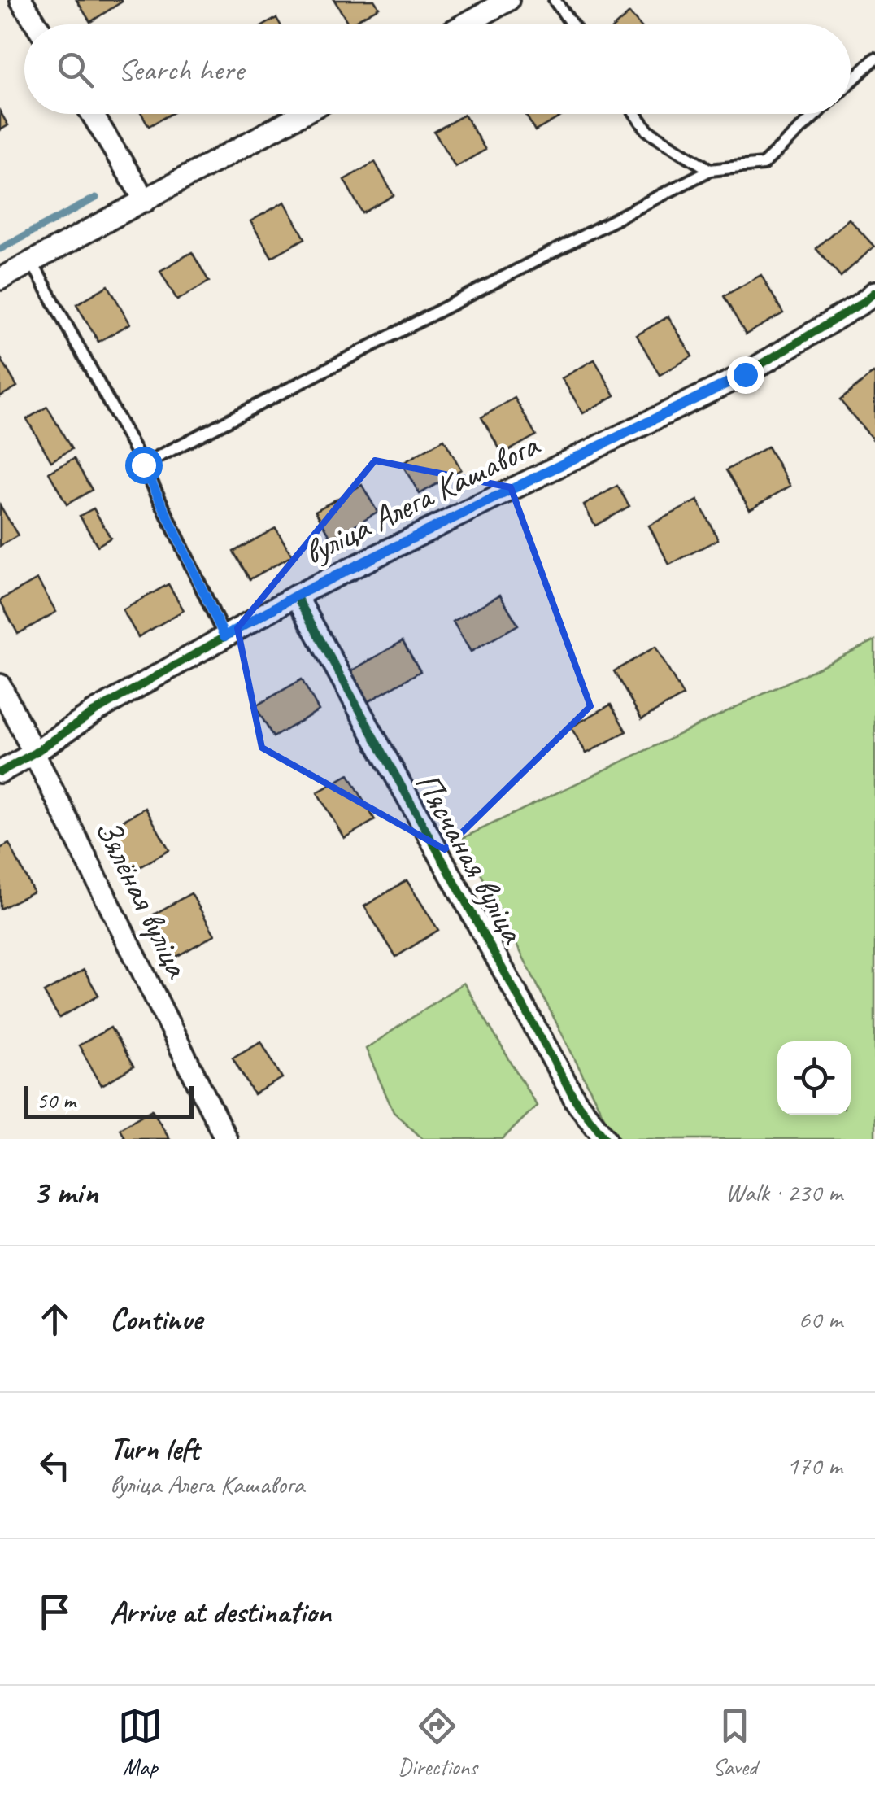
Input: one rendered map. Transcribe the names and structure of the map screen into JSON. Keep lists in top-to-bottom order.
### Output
{
  "streets": {
    "street": ["вуліца Алега Кашавога", "Пясчаная вуліца", "Зялёная вуліца"]
  },
  "crossings": [
    ["вуліца Алега Кашавога", "Пясчаная вуліца"],
    ["вуліца Алега Кашавога", "Зялёная вуліца"]
  ],
  "scale_bar": "50 m",
  "page": {
    "search": "Search here",
    "scale": "50 m",
    "heading": ["3 min", "Walk · 230 m"],
    "list": [
      ["Continue", "60 m"],
      ["Turn left", "вуліца Алега Кашавога", "170 m"],
      "Arrive at destination"
    ],
    "nav": ["Map", "Directions", "Saved"]
  }
}
